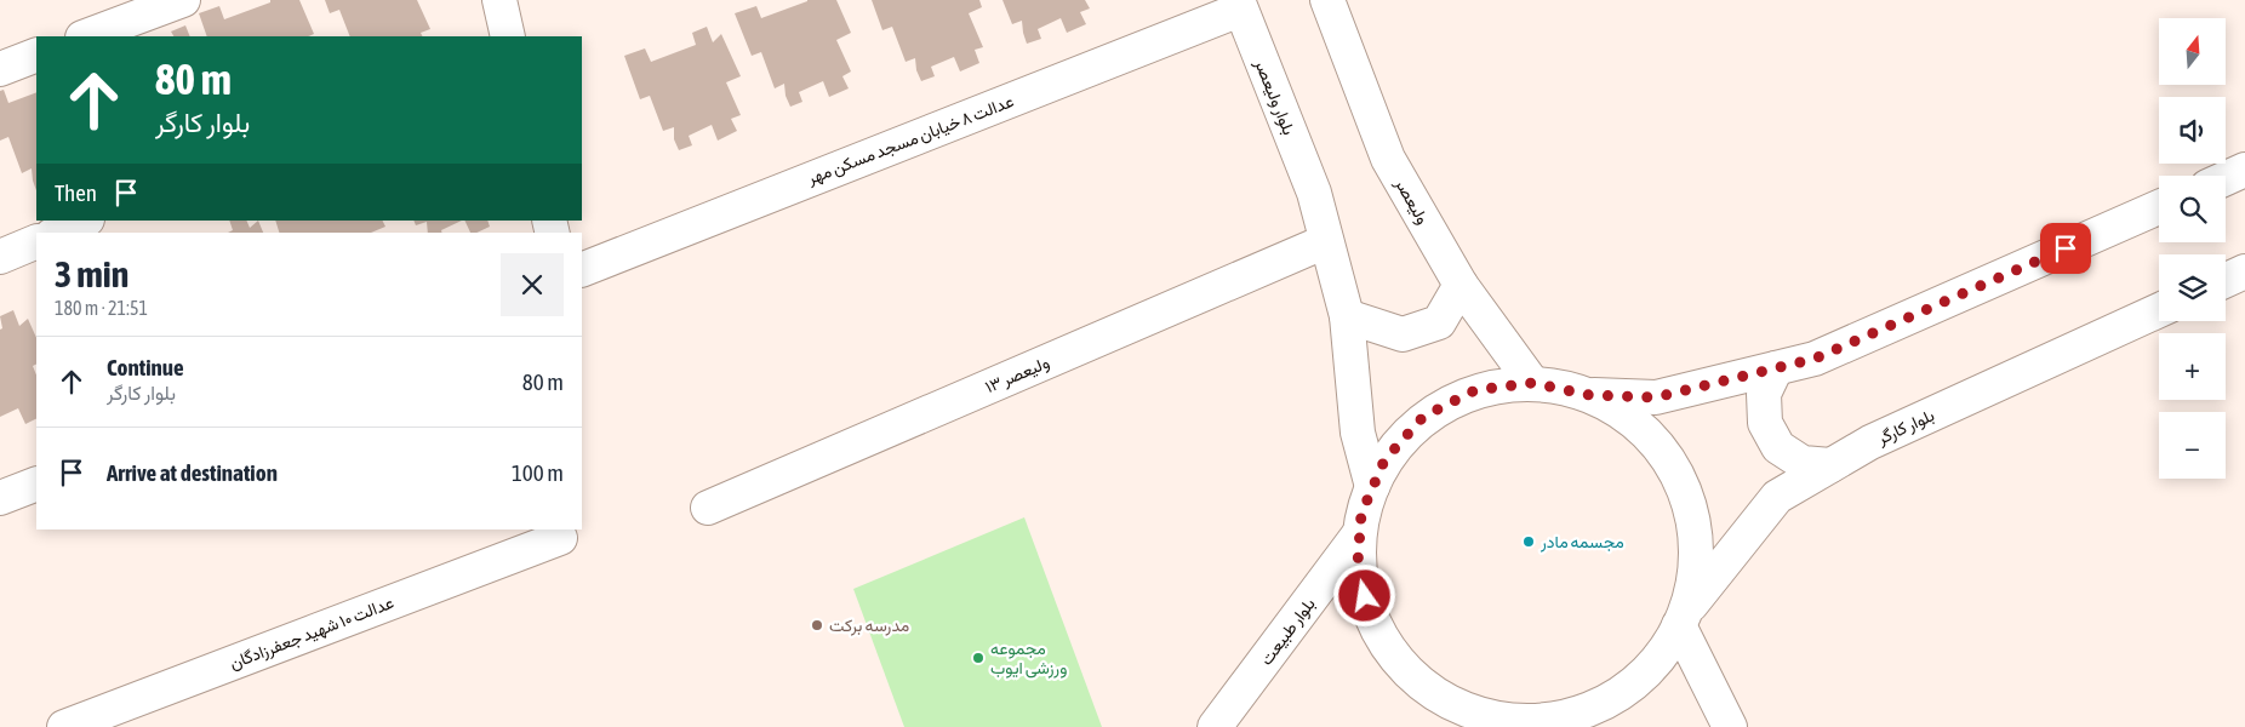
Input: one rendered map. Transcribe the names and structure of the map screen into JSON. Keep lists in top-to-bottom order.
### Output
{
  "streets": {
    "main road": [
      "بلوار ولیعصر",
      "عدالت ۸ خیابان مسجد مسکن مهر",
      "ولیعصر",
      "ولیعصر ۱۳",
      "بلوار کارگر",
      "بلوار طبیعت",
      "عدالت ۱۰ شهید جعفرزادگان"
    ]
  },
  "crossings": [
    ["بلوار ولیعصر", "عدالت ۸ خیابان مسجد مسکن مهر"],
    ["بلوار ولیعصر", "ولیعصر ۱۳"]
  ],
  "places": ["مجسمه مادر", "مدرسه برکت", "مجموعه ورزشی ایوب"],
  "north": "top",
  "page": {
    "map_buttons": ["+", "−"],
    "turn": ["80 m", "بلوار کارگر"],
    "then": "Then",
    "heading": ["3 min", "180 m · 21:51"],
    "list": [
      {
        "name": "Continue",
        "note": "بلوار کارگر",
        "value": "80 m"
      },
      {
        "name": "Arrive at destination",
        "value": "100 m"
      }
    ]
  }
}
